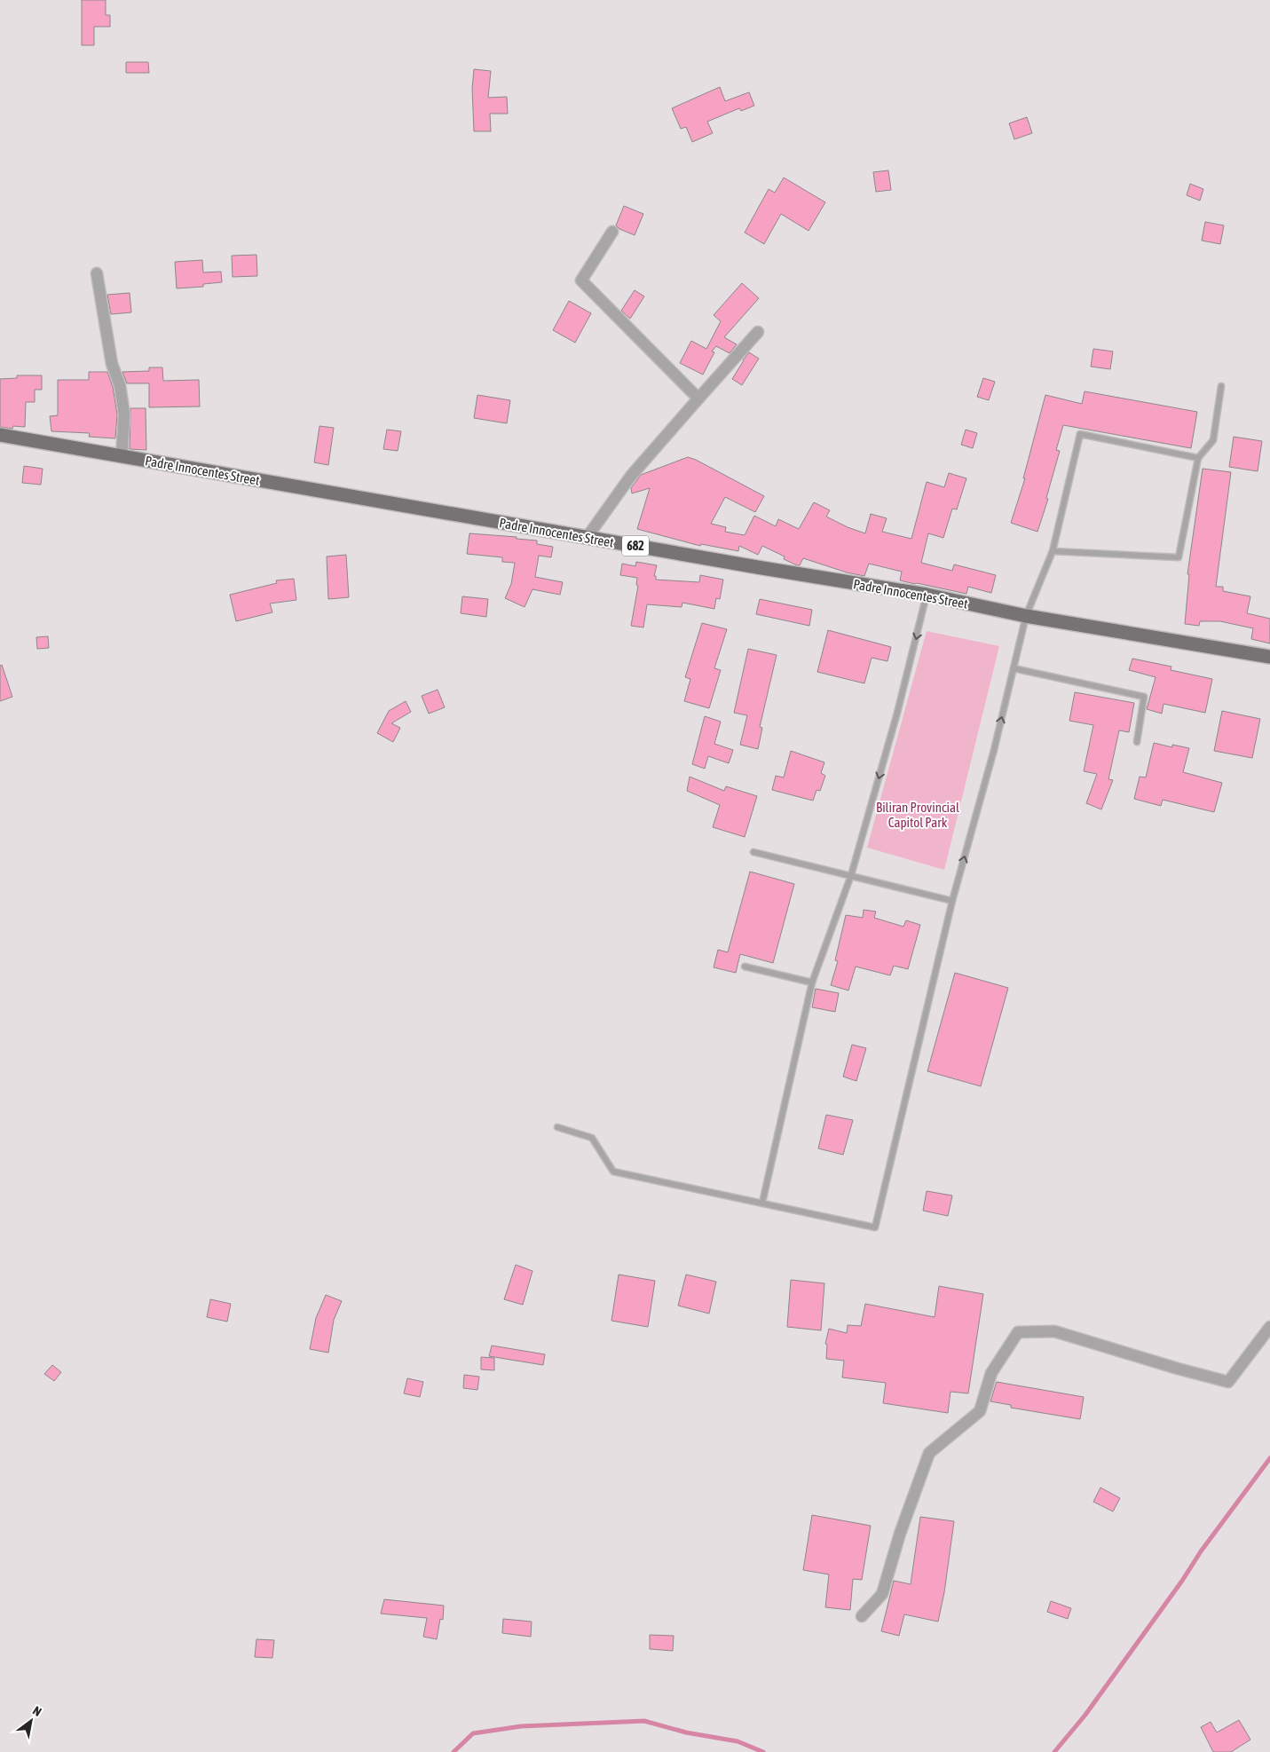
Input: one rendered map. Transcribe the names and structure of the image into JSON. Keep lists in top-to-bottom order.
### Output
{
  "streets": {
    "main road": ["Padre Innocentes Street", "682"]
  },
  "parks": ["Biliran Provincial Capitol Park"],
  "north": "top right"
}
